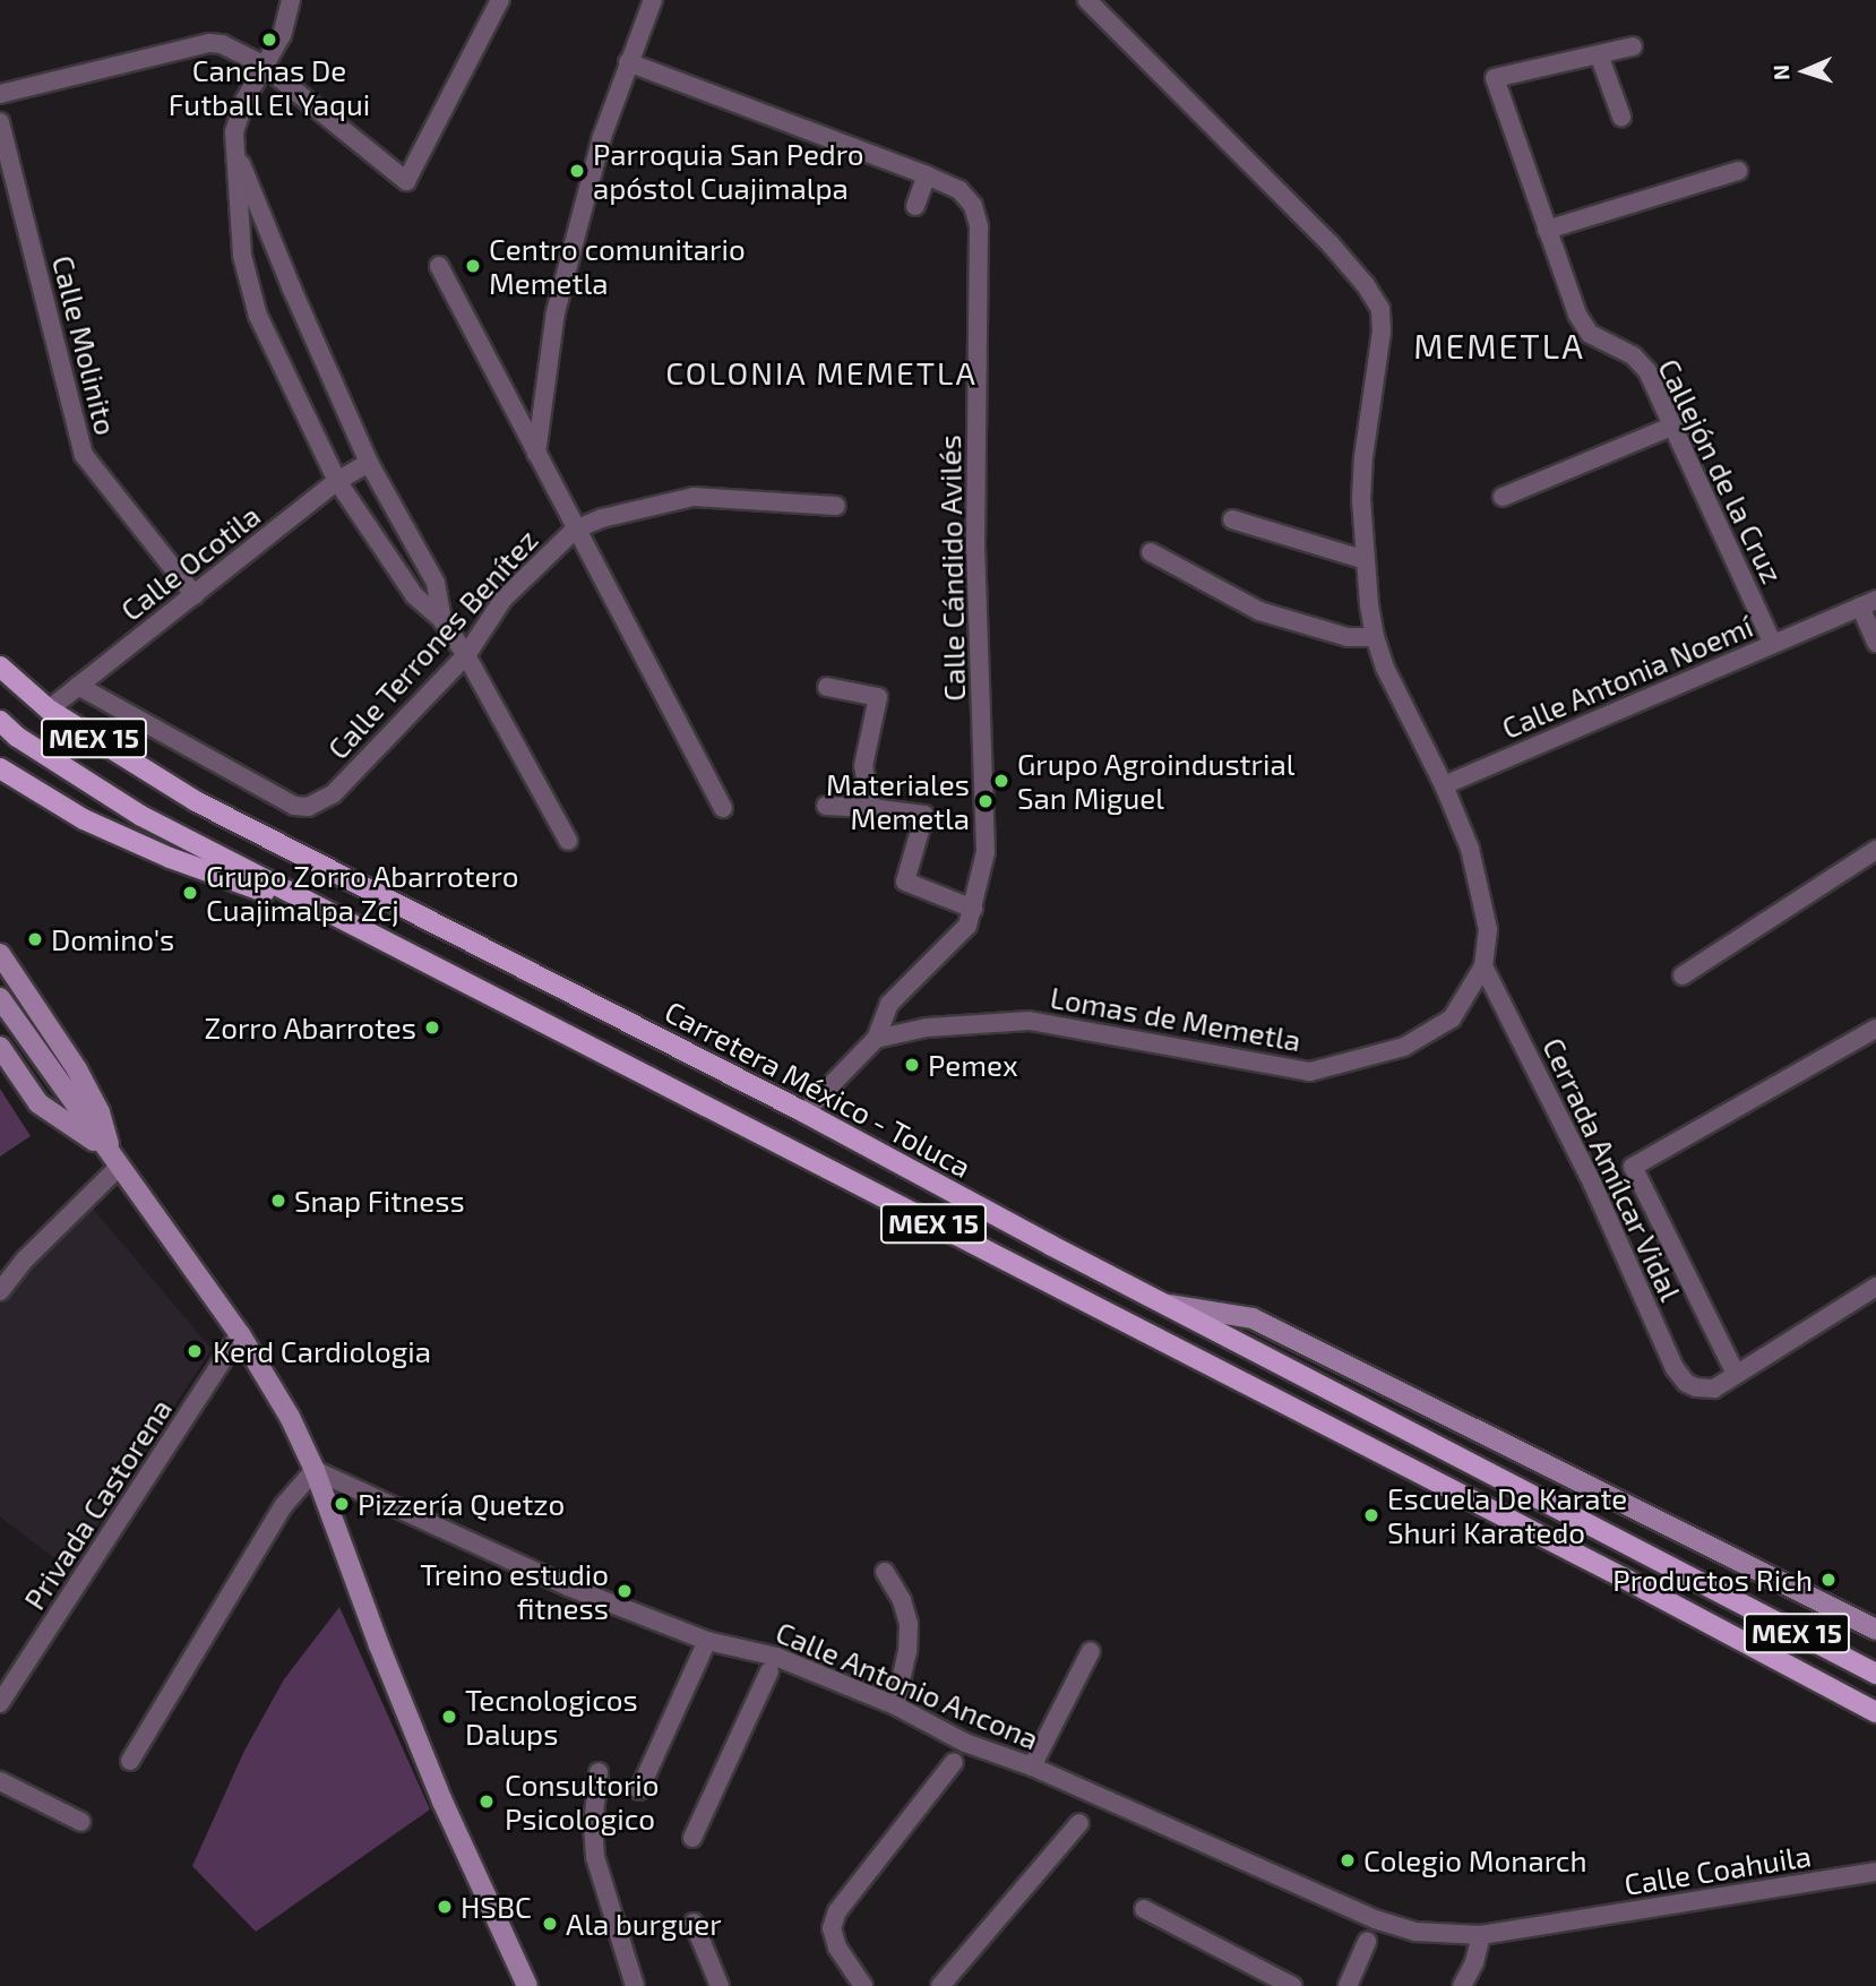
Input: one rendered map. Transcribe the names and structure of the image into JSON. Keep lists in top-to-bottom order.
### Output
{
  "streets": {
    "main road": ["MEX 15", "Carretera México - Toluca"],
    "street": [
      "Calle Molinito",
      "Callejón de la Cruz",
      "Calle Ocotila",
      "Calle Cándido Avilés",
      "Calle Terrones Benítez",
      "Calle Antonia Noemí",
      "Lomas de Memetla",
      "Cerrada Amílcar Vidal",
      "Privada Castorena",
      "Calle Antonio Ancona",
      "Calle Coahuila"
    ]
  },
  "crossings": [
    ["Calle Molinito", "Calle Ocotila"],
    ["Callejón de la Cruz", "Calle Antonia Noemí"],
    ["Calle Ocotila", "Calle Terrones Benítez"],
    ["Calle Ocotila", "Carretera México - Toluca"],
    ["Calle Cándido Avilés", "Lomas de Memetla"],
    ["Calle Antonia Noemí", "Lomas de Memetla"],
    ["Lomas de Memetla", "Cerrada Amílcar Vidal"],
    ["Calle Antonio Ancona", "Calle Coahuila"]
  ],
  "districts": ["MEMETLA", "COLONIA MEMETLA"],
  "places": [
    "Canchas De Futball El Yaqui",
    "Parroquia San Pedro apóstol Cuajimalpa",
    "Centro comunitario Memetla",
    "Grupo Agroindustrial San Miguel",
    "Materiales Memetla",
    "Grupo Zorro Abarrotero Cuajimalpa Zcj",
    "Domino's",
    "Zorro Abarrotes",
    "Pemex",
    "Snap Fitness",
    "Kerd Cardiologia",
    "Pizzería Quetzo",
    "Escuela De Karate Shuri Karatedo",
    "Productos Rich",
    "Treino estudio fitness",
    "Tecnologicos Dalups",
    "Consultorio Psicologico",
    "Colegio Monarch",
    "HSBC",
    "Ala burguer"
  ],
  "north": "left"
}
